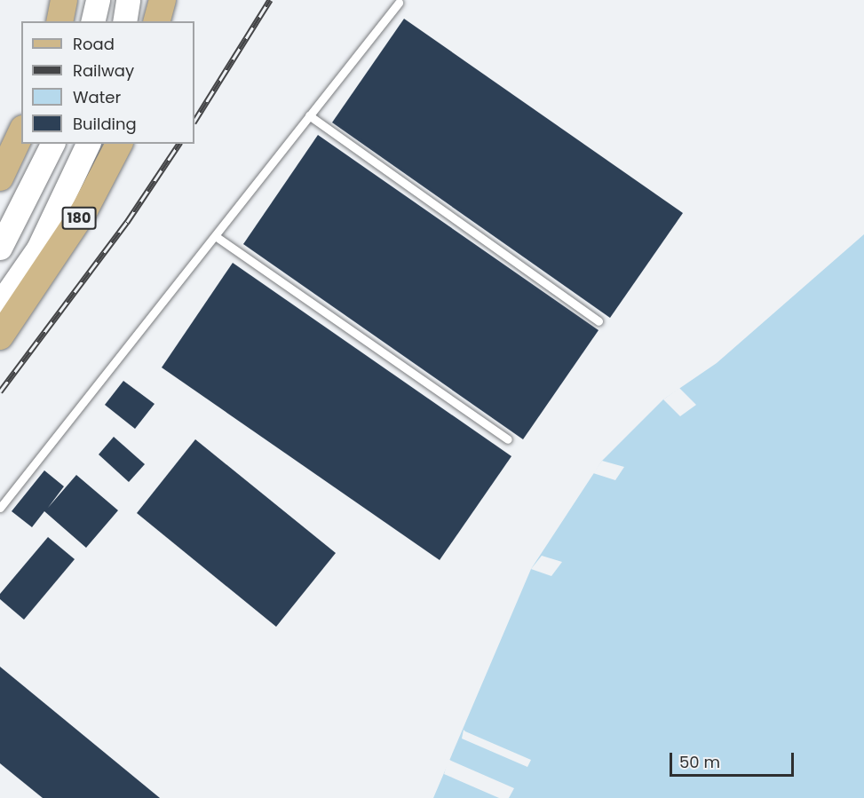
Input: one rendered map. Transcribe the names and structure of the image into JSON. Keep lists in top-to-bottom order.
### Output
{
  "streets": {
    "main road": ["180"]
  },
  "legend": [
    "Road",
    "Railway",
    "Water",
    "Building"
  ],
  "scale_bar": "50 m"
}
